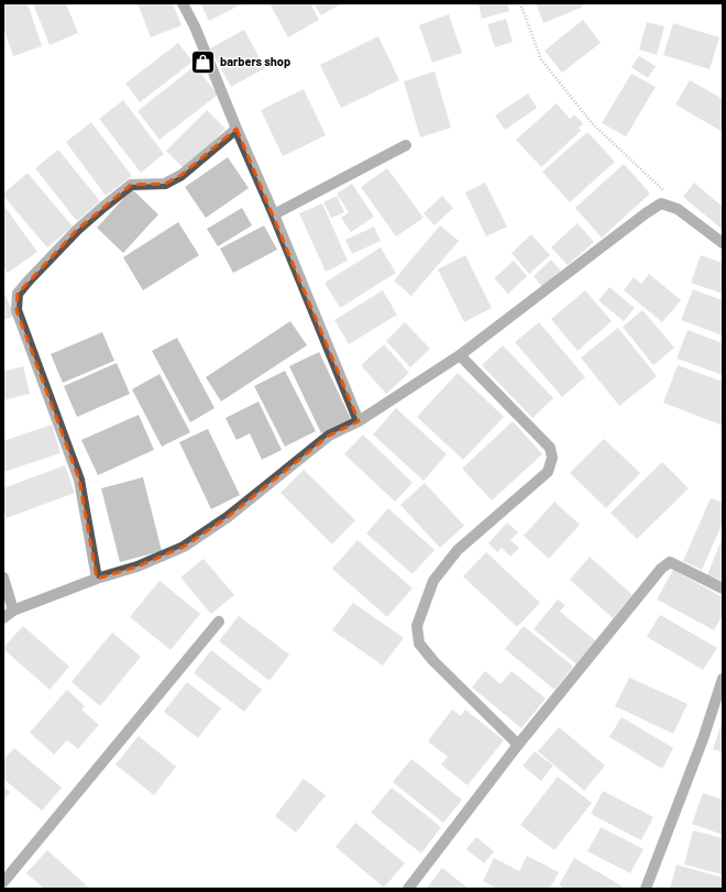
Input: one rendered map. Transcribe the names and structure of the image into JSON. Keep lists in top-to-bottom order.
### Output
{
  "places": {
    "shop": ["barbers shop"]
  }
}
